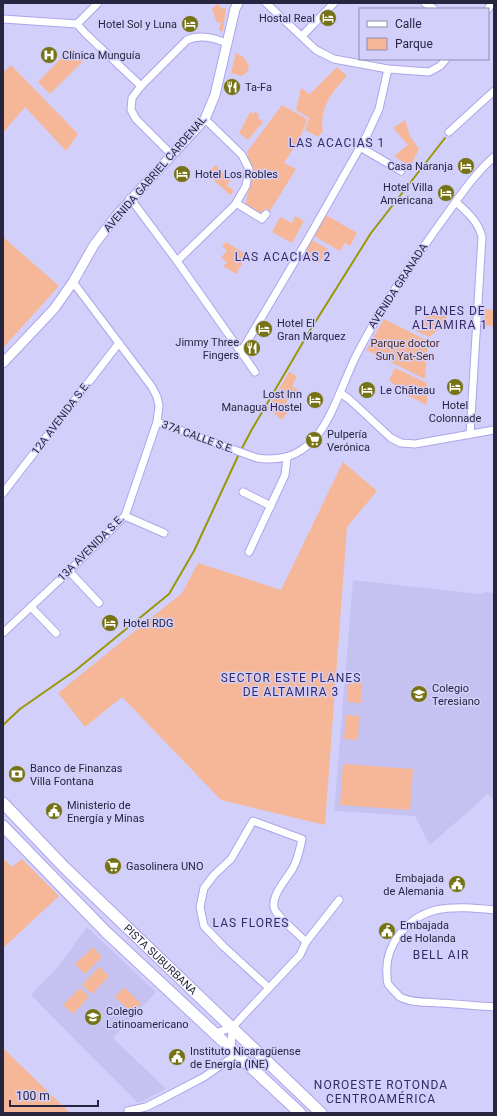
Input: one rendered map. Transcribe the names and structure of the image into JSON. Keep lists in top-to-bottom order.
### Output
{
  "streets": {
    "main road": ["PISTA SUBURBANA"],
    "street": [
      "AVENIDA GABRIEL CARDENAL",
      "AVENIDA GRANADA",
      "12A AVENIDA S.E.",
      "37A CALLE S.E.",
      "13A AVENIDA S.E."
    ]
  },
  "crossings": [
    ["AVENIDA GABRIEL CARDENAL", "37A CALLE S.E."],
    ["AVENIDA GRANADA", "37A CALLE S.E."],
    ["12A AVENIDA S.E.", "37A CALLE S.E."],
    ["37A CALLE S.E.", "13A AVENIDA S.E."]
  ],
  "districts": [
    "LAS ACACIAS 1",
    "LAS ACACIAS 2",
    "PLANES DE ALTAMIRA 1",
    "SECTOR ESTE PLANES DE ALTAMIRA 3",
    "LAS FLORES",
    "BELL AIR",
    "NOROESTE ROTONDA CENTROAMÉRICA"
  ],
  "parks": ["Parque doctor Sun Yat-Sen"],
  "places": {
    "hotel": [
      "Hostal Real",
      "Hotel Sol y Luna",
      "Casa Naranja",
      "Hotel Los Robles",
      "Hotel Villa Americana",
      "Hotel El Gran Marquez",
      "Hotel Colonnade",
      "Le Chãteau",
      "Lost Inn Managua Hostel",
      "Hotel RDG"
    ],
    "hospital": ["Clínica Munguía"],
    "restaurant": ["Ta-Fa", "Jimmy Three Fingers"],
    "supermarket": ["Pulpería Verónica", "Gasolinera UNO"],
    "school or university": ["Colegio Teresiano", "Colegio Latinoamericano"],
    "bank": ["Banco de Finanzas Villa Fontana"],
    "public building": [
      "Ministerio de Energía y Minas",
      "Embajada de Alemania",
      "Embajada de Holanda",
      "Instituto Nicaragüense de Energía (INE)"
    ]
  },
  "legend": ["Calle", "Parque"],
  "scale_bar": "100 m"
}
